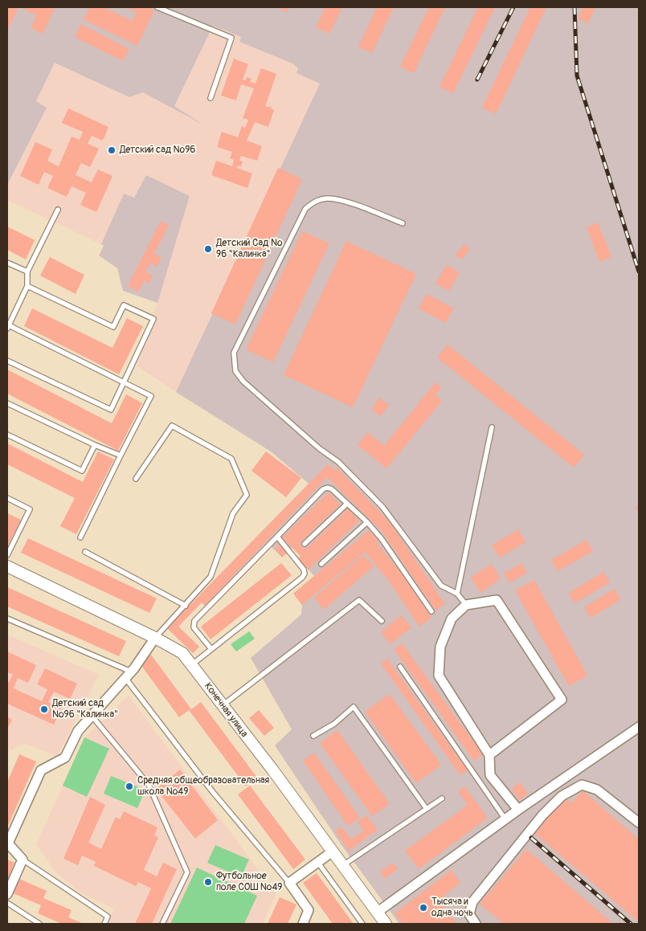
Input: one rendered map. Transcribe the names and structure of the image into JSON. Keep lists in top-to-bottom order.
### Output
{
  "streets": {
    "street": ["Конечная улица"]
  },
  "places": [
    "Детский сад №96",
    "Детский Сад № 96 \"Калинка\"",
    "Детский сад №96 \"Калинка\"",
    "Средняя общеобразовательная школа №49",
    "Футбольное поле СОШ №49",
    "Тысяча и одна ночь"
  ]
}
